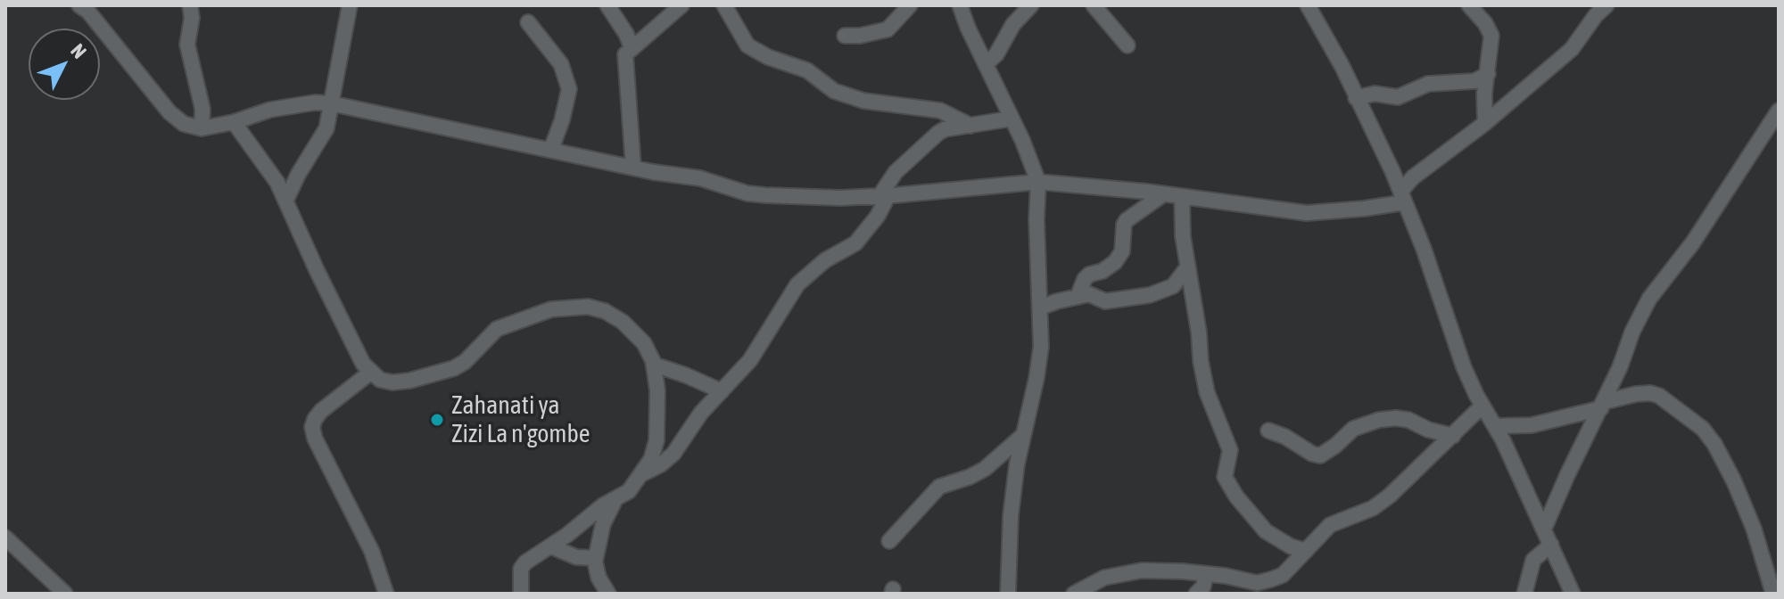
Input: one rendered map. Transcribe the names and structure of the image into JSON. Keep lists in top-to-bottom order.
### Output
{
  "places": ["Zahanati ya Zizi La n'gombe"],
  "north": "top right"
}
